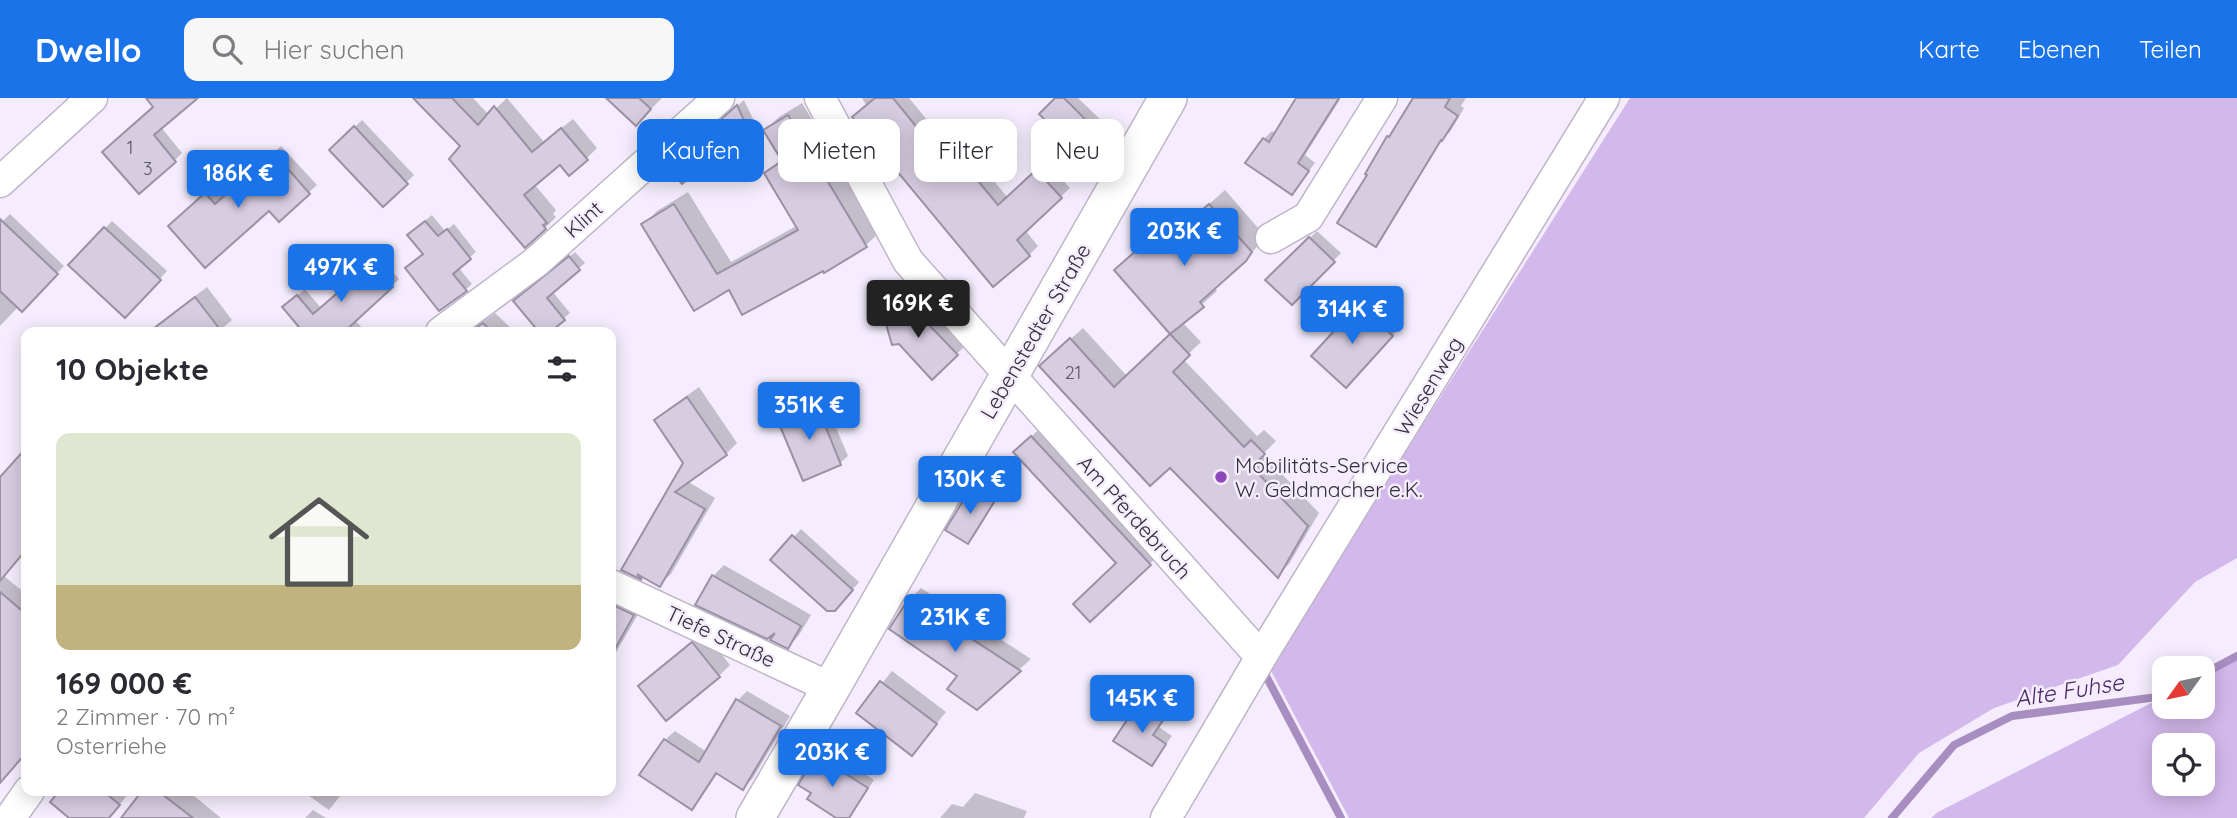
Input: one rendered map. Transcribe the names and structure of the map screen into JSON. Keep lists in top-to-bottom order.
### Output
{
  "streets": {
    "street": [
      "Klint",
      "Lebenstedter Straße",
      "Wiesenweg",
      "Am Pferdebruch",
      "Tiefe Straße"
    ]
  },
  "crossings": [
    ["Lebenstedter Straße", "Am Pferdebruch"],
    ["Lebenstedter Straße", "Tiefe Straße"],
    ["Wiesenweg", "Am Pferdebruch"]
  ],
  "water": ["Alte Fuhse"],
  "places": ["Mobilitäts-Service W. Geldmacher e.K."],
  "house_numbers": ["1", "3", "21"],
  "north": "bottom left",
  "page": {
    "header": "Dwello",
    "search": "Hier suchen",
    "nav": ["Karte", "Ebenen", "Teilen"],
    "chip": [
      "Kaufen",
      "Mieten",
      "Filter",
      "Neu"
    ],
    "price": [
      "186K €",
      "203K €",
      "497K €",
      "169K €",
      "314K €",
      "351K €",
      "130K €",
      "231K €",
      "145K €",
      "203K €"
    ],
    "heading": "10 Objekte",
    "list": [
      {
        "name": "169 000 €",
        "note": "2 Zimmer · 70 m² · Osterriehe"
      }
    ]
  }
}
